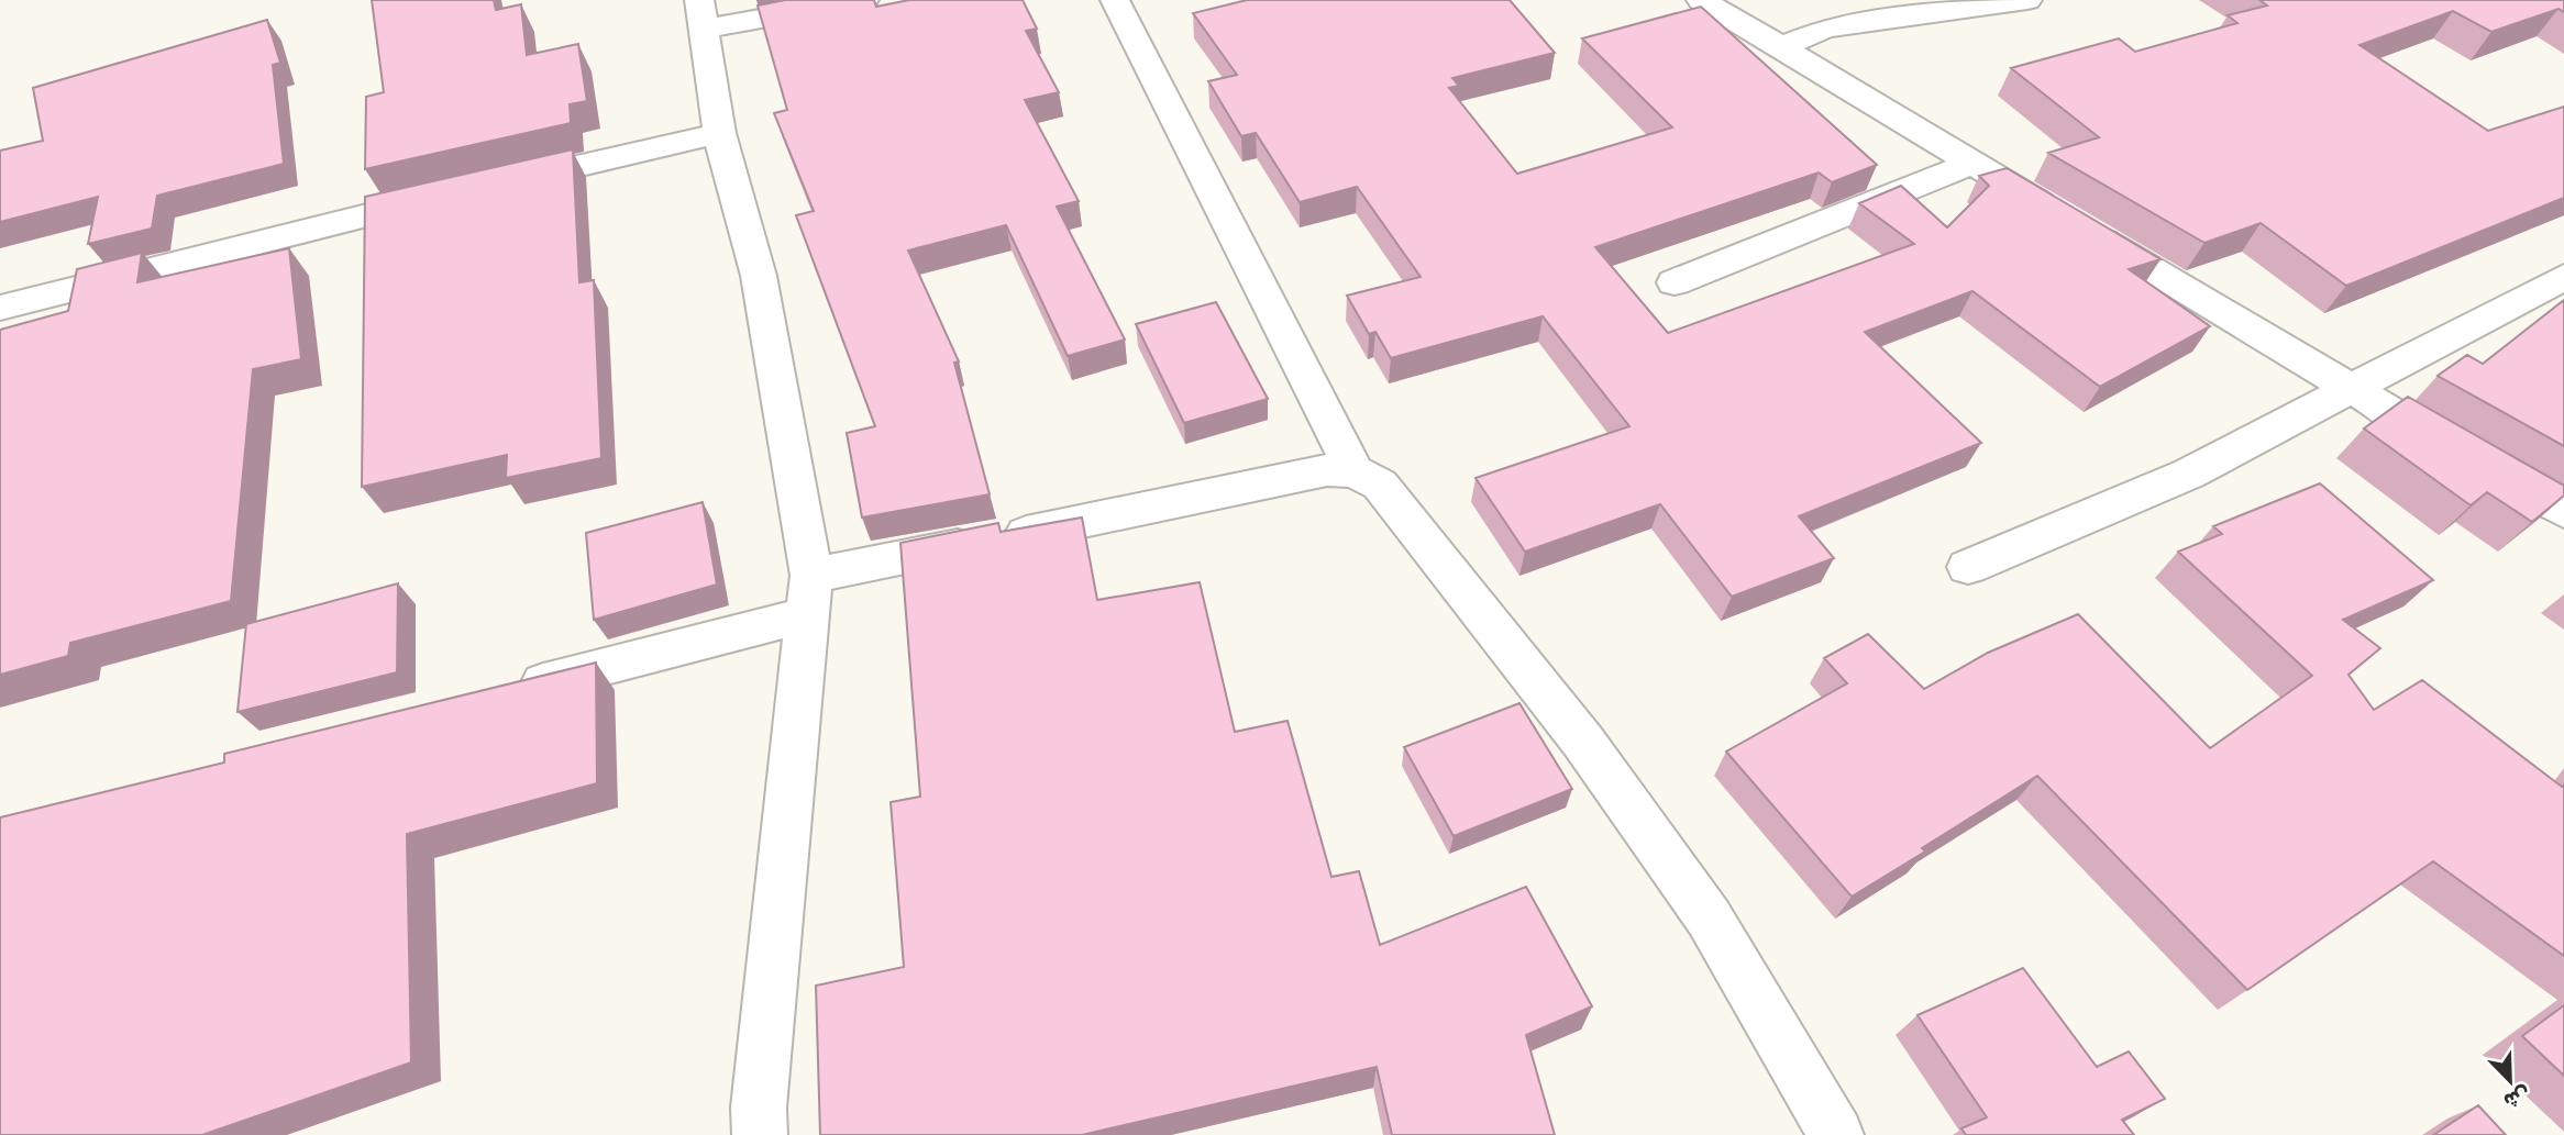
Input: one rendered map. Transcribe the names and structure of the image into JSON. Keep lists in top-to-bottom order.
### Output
{
  "north": "bottom right"
}
